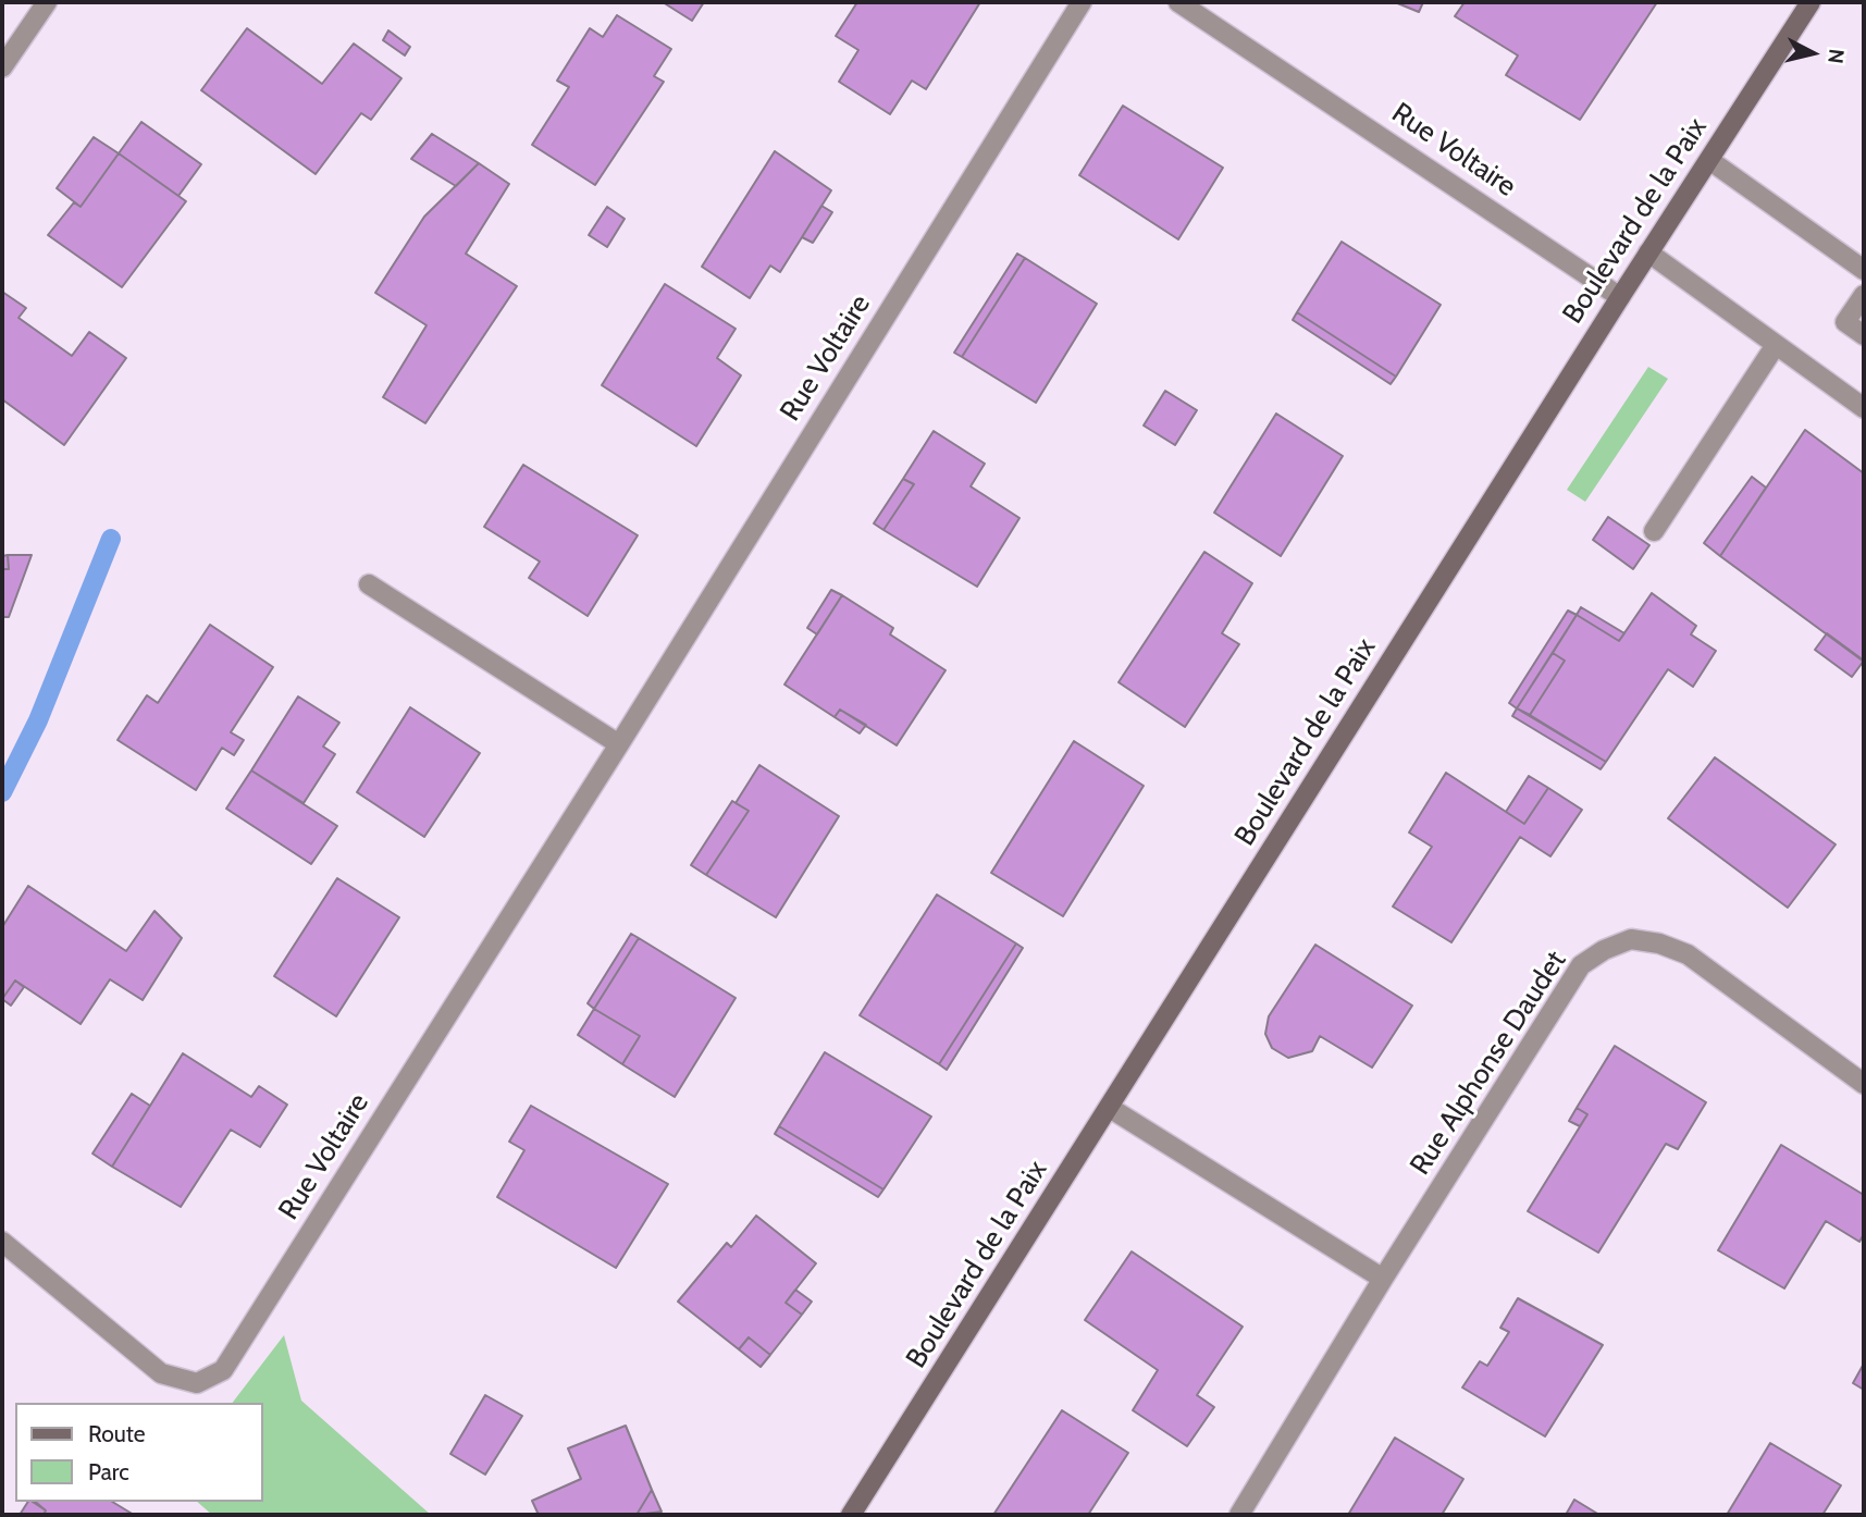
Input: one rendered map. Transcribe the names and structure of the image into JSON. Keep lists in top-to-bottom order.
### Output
{
  "streets": {
    "main road": ["Boulevard de la Paix"],
    "street": ["Rue Voltaire", "Rue Alphonse Daudet"]
  },
  "crossings": [
    ["Rue Voltaire", "Boulevard de la Paix"]
  ],
  "legend": ["Route", "Parc"],
  "north": "right"
}
